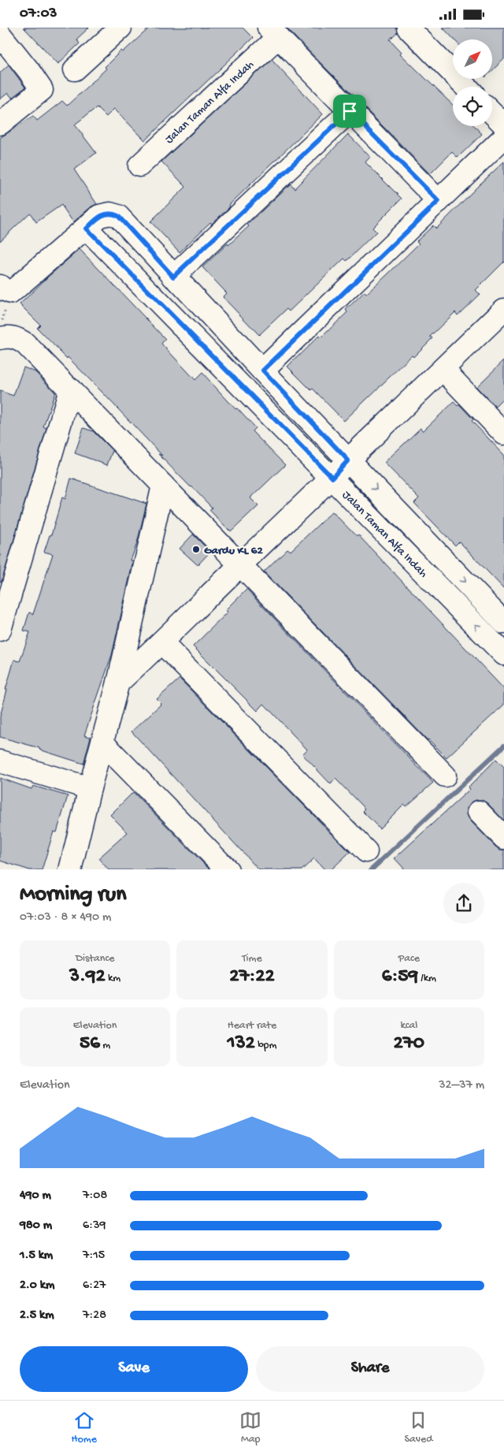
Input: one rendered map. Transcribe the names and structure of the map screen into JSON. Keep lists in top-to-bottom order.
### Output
{
  "streets": {
    "street": ["Jalan Taman Alfa Indah"]
  },
  "places": ["Gardu KL 62"],
  "north": "top right",
  "page": {
    "status": "07:03",
    "heading": ["Morning run", "07:03 · 8 × 490 m"],
    "stats": [
      ["Distance", "3.92 km"],
      ["Time", "27:22"],
      ["Pace", "6:59 /km"],
      ["Elevation", "56 m"],
      ["Heart rate", "132 bpm"],
      ["kcal", "270"]
    ],
    "chart": ["Elevation", "32–37 m"],
    "list": [
      {
        "name": "490 m",
        "note": "7:08"
      },
      {
        "name": "980 m",
        "note": "6:39"
      },
      {
        "name": "1.5 km",
        "note": "7:15"
      },
      {
        "name": "2.0 km",
        "note": "6:27"
      },
      {
        "name": "2.5 km",
        "note": "7:28"
      }
    ],
    "buttons": ["Save", "Share"],
    "tabs": ["Home", "Map", "Saved"]
  }
}
